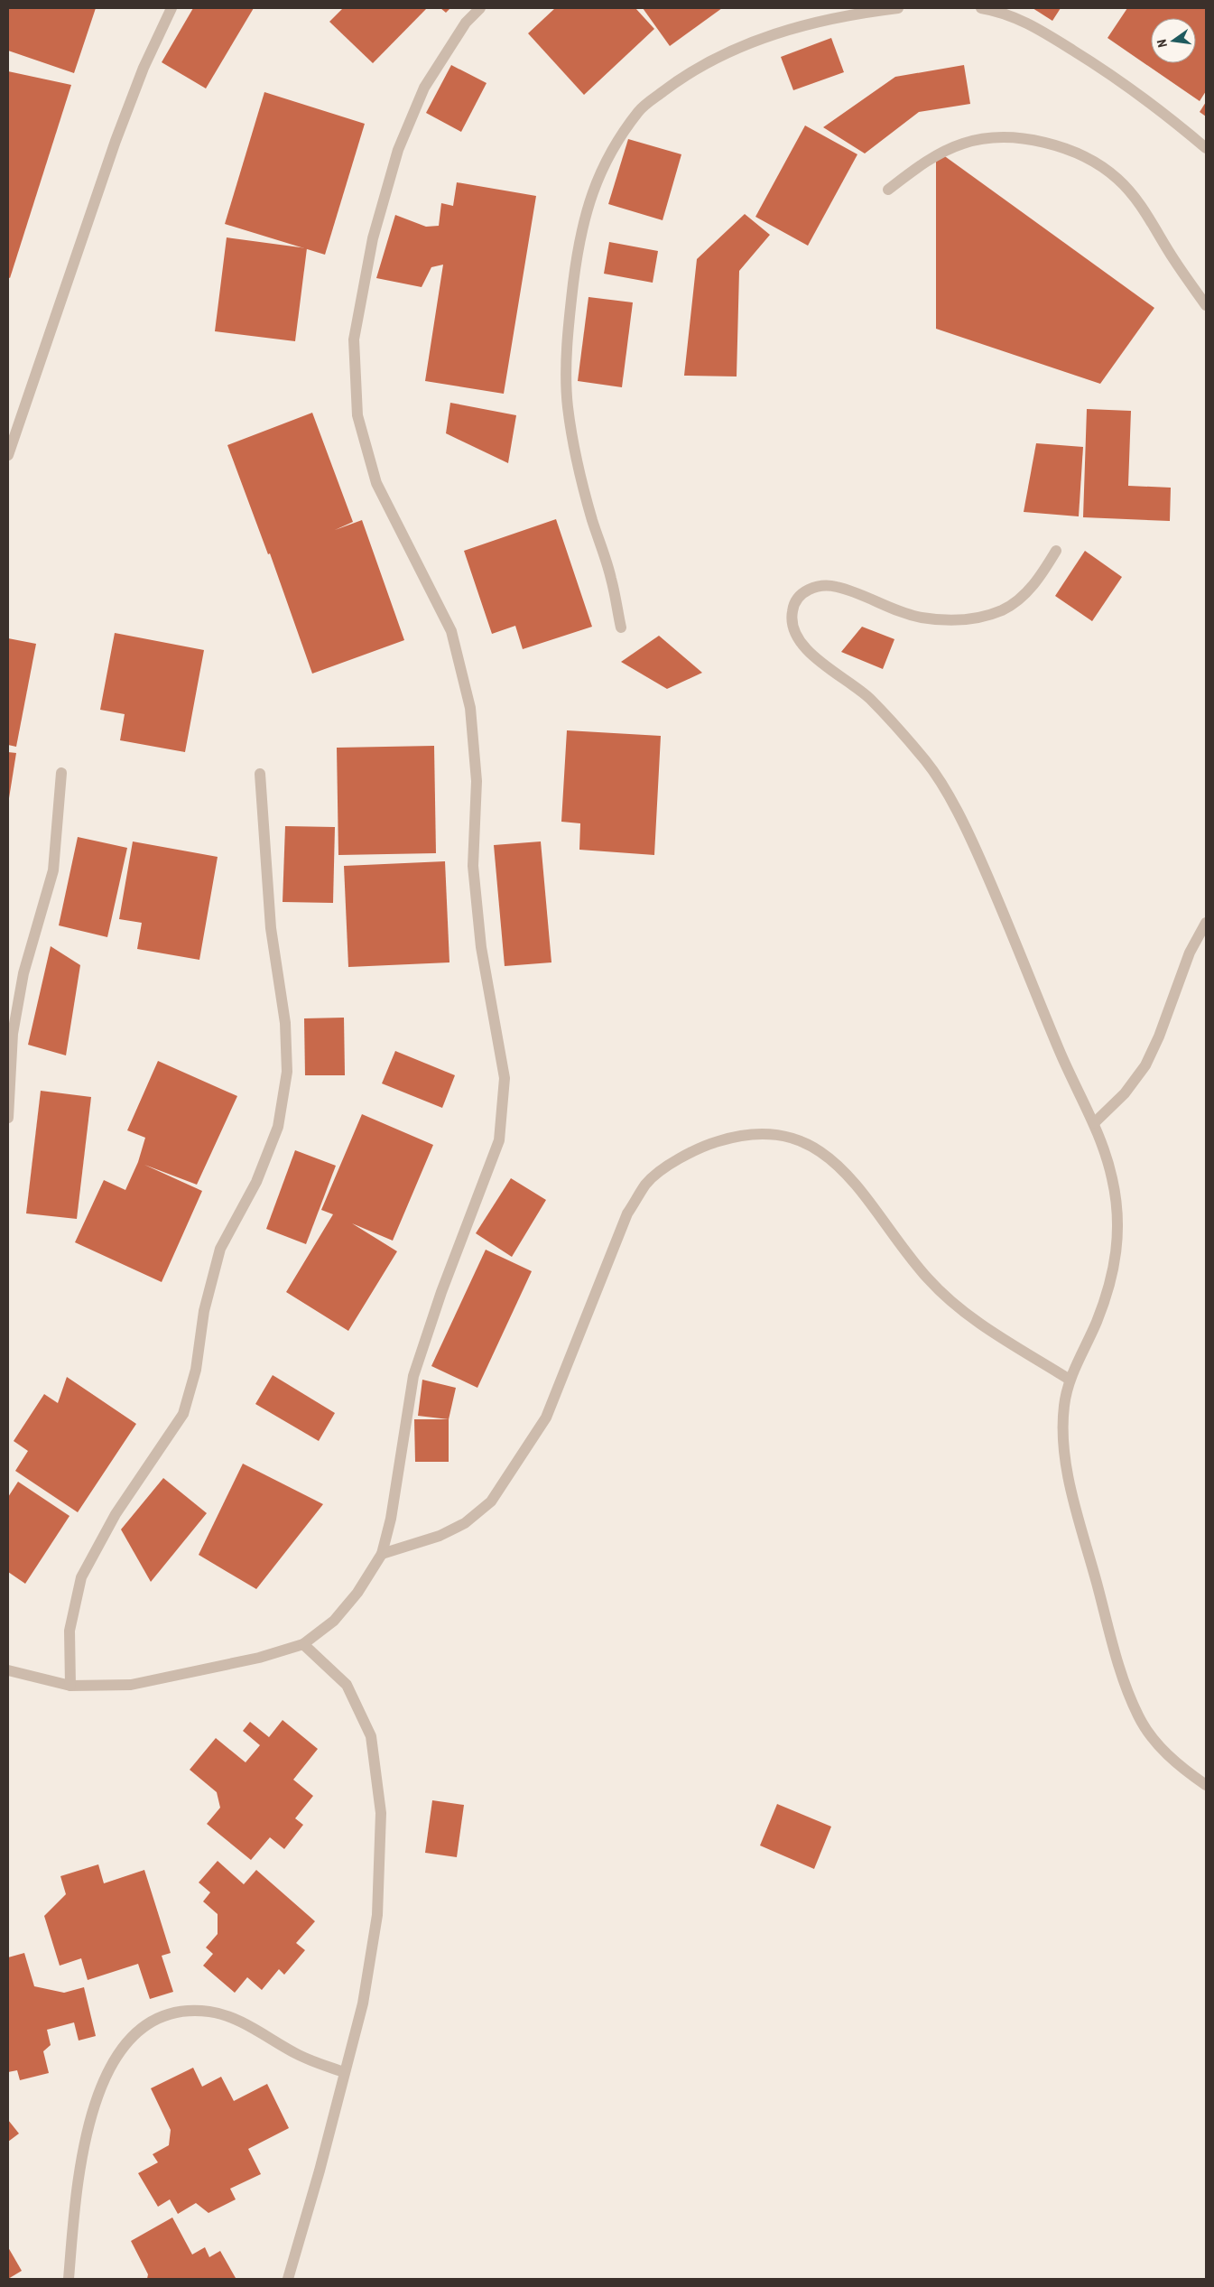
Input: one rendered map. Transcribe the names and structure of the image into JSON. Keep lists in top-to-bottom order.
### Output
{
  "north": "left"
}
